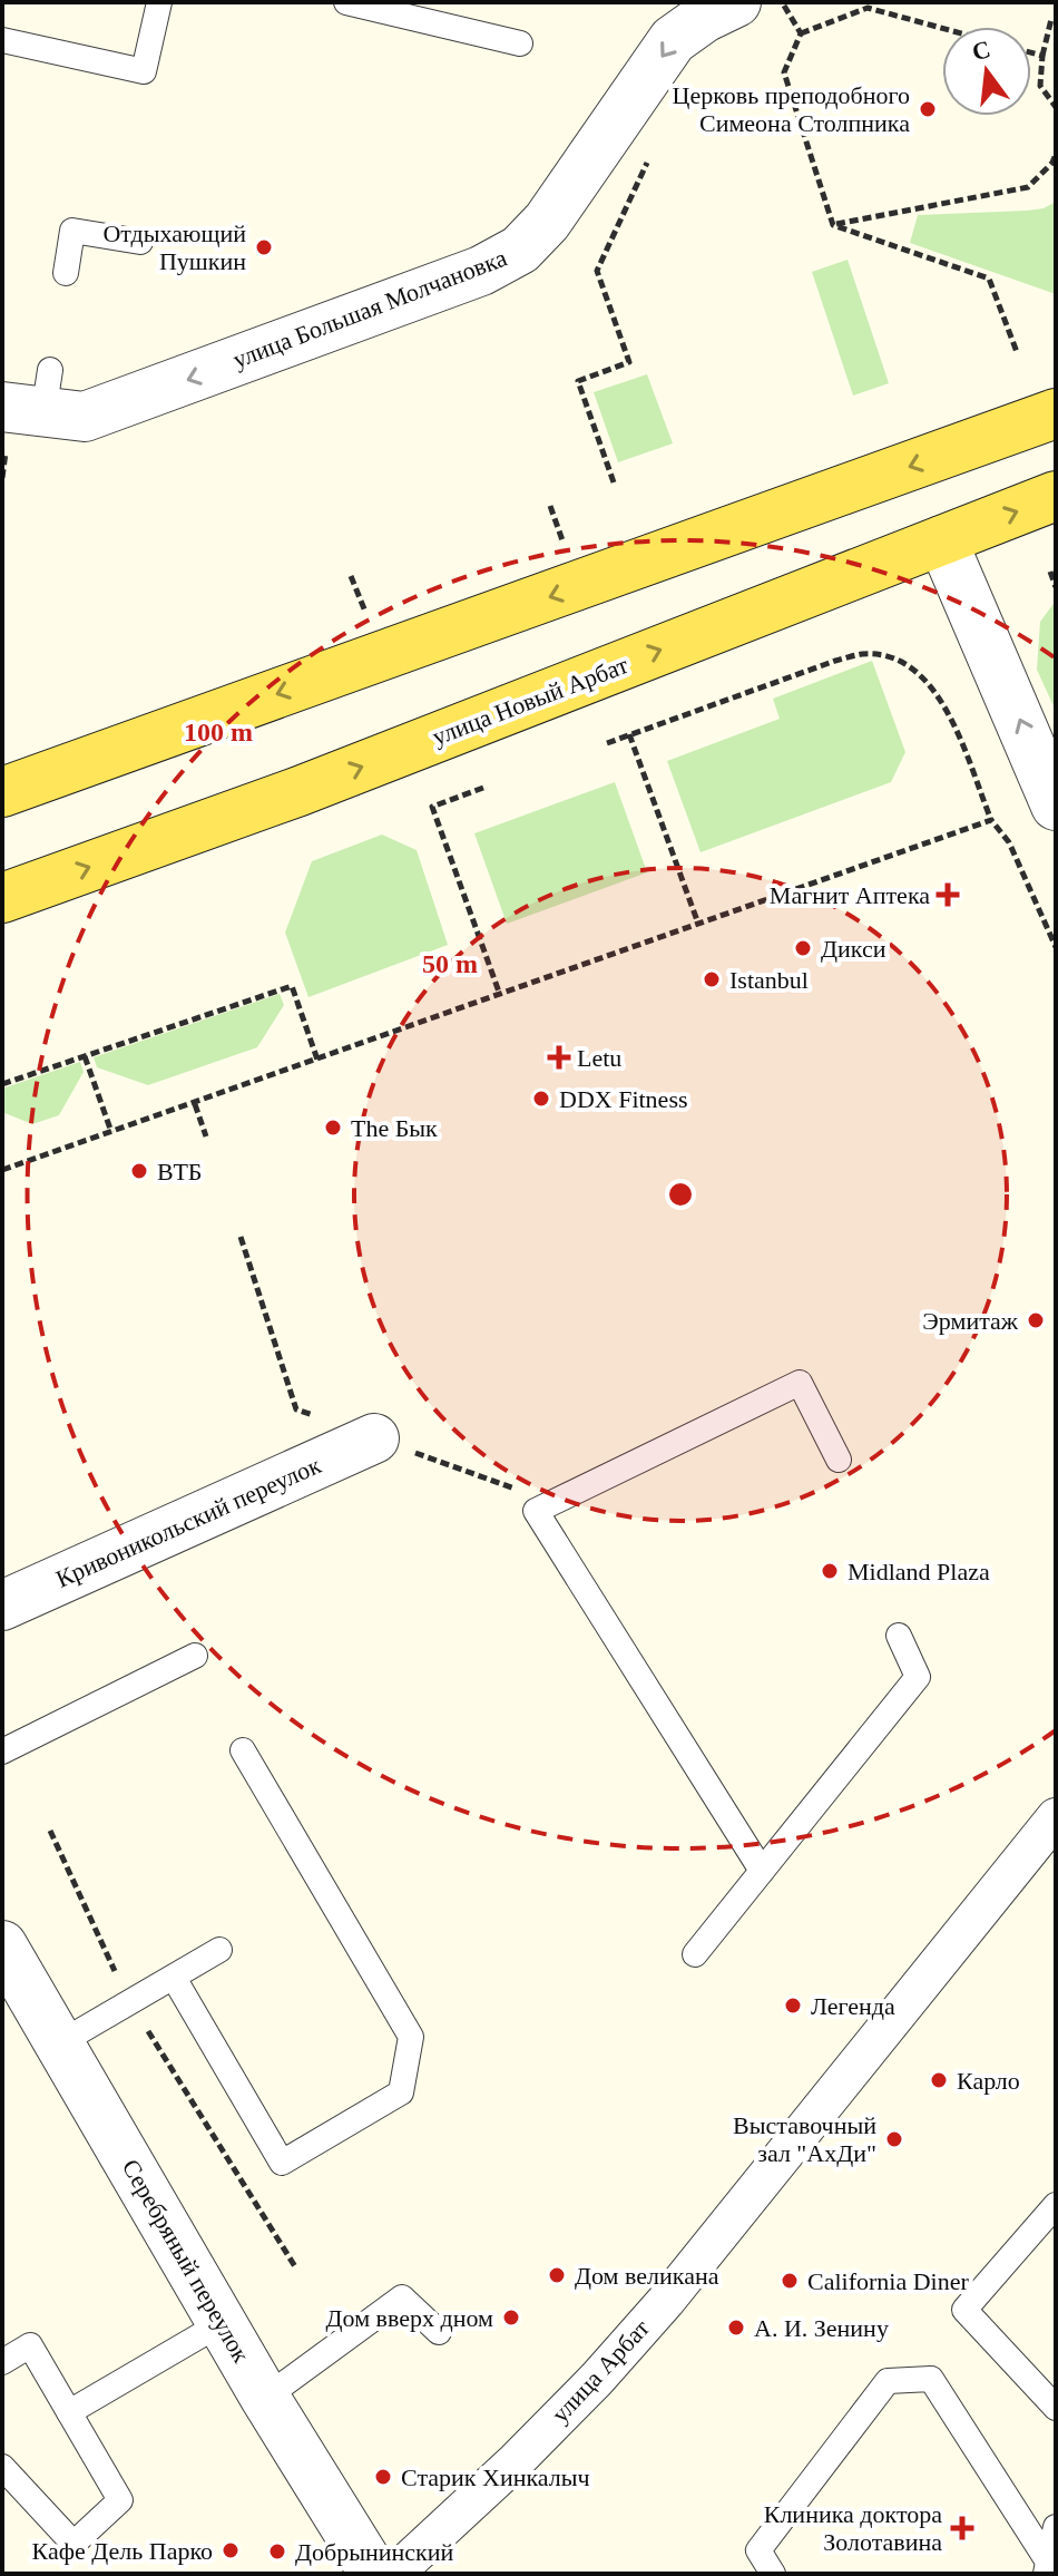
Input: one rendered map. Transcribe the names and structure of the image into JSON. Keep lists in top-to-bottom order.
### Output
{
  "streets": {
    "main road": ["улица Новый Арбат"],
    "street": [
      "улица Большая Молчановка",
      "Кривоникольский переулок",
      "Серебряный переулок",
      "улица Арбат"
    ]
  },
  "one_way": ["улица Большая Молчановка"],
  "places": {
    "other": [
      "Церковь преподобного Симеона Столпника",
      "Отдыхающий Пушкин",
      "Дикси",
      "Istanbul",
      "DDX Fitness",
      "The Бык",
      "ВТБ",
      "Эрмитаж",
      "Midland Plaza",
      "Легенда",
      "Карло",
      "Выставочный зал \"АхДи\"",
      "Дом великана",
      "California Diner",
      "Дом вверх дном",
      "А. И. Зенину",
      "Старик Хинкалыч",
      "Кафе Дель Парко",
      "Добрынинский"
    ],
    "health": ["Магнит Аптека", "Letu", "Клиника доктора Золотавина"]
  },
  "north": "top",
  "rings": ["100 m", "50 m"]
}
